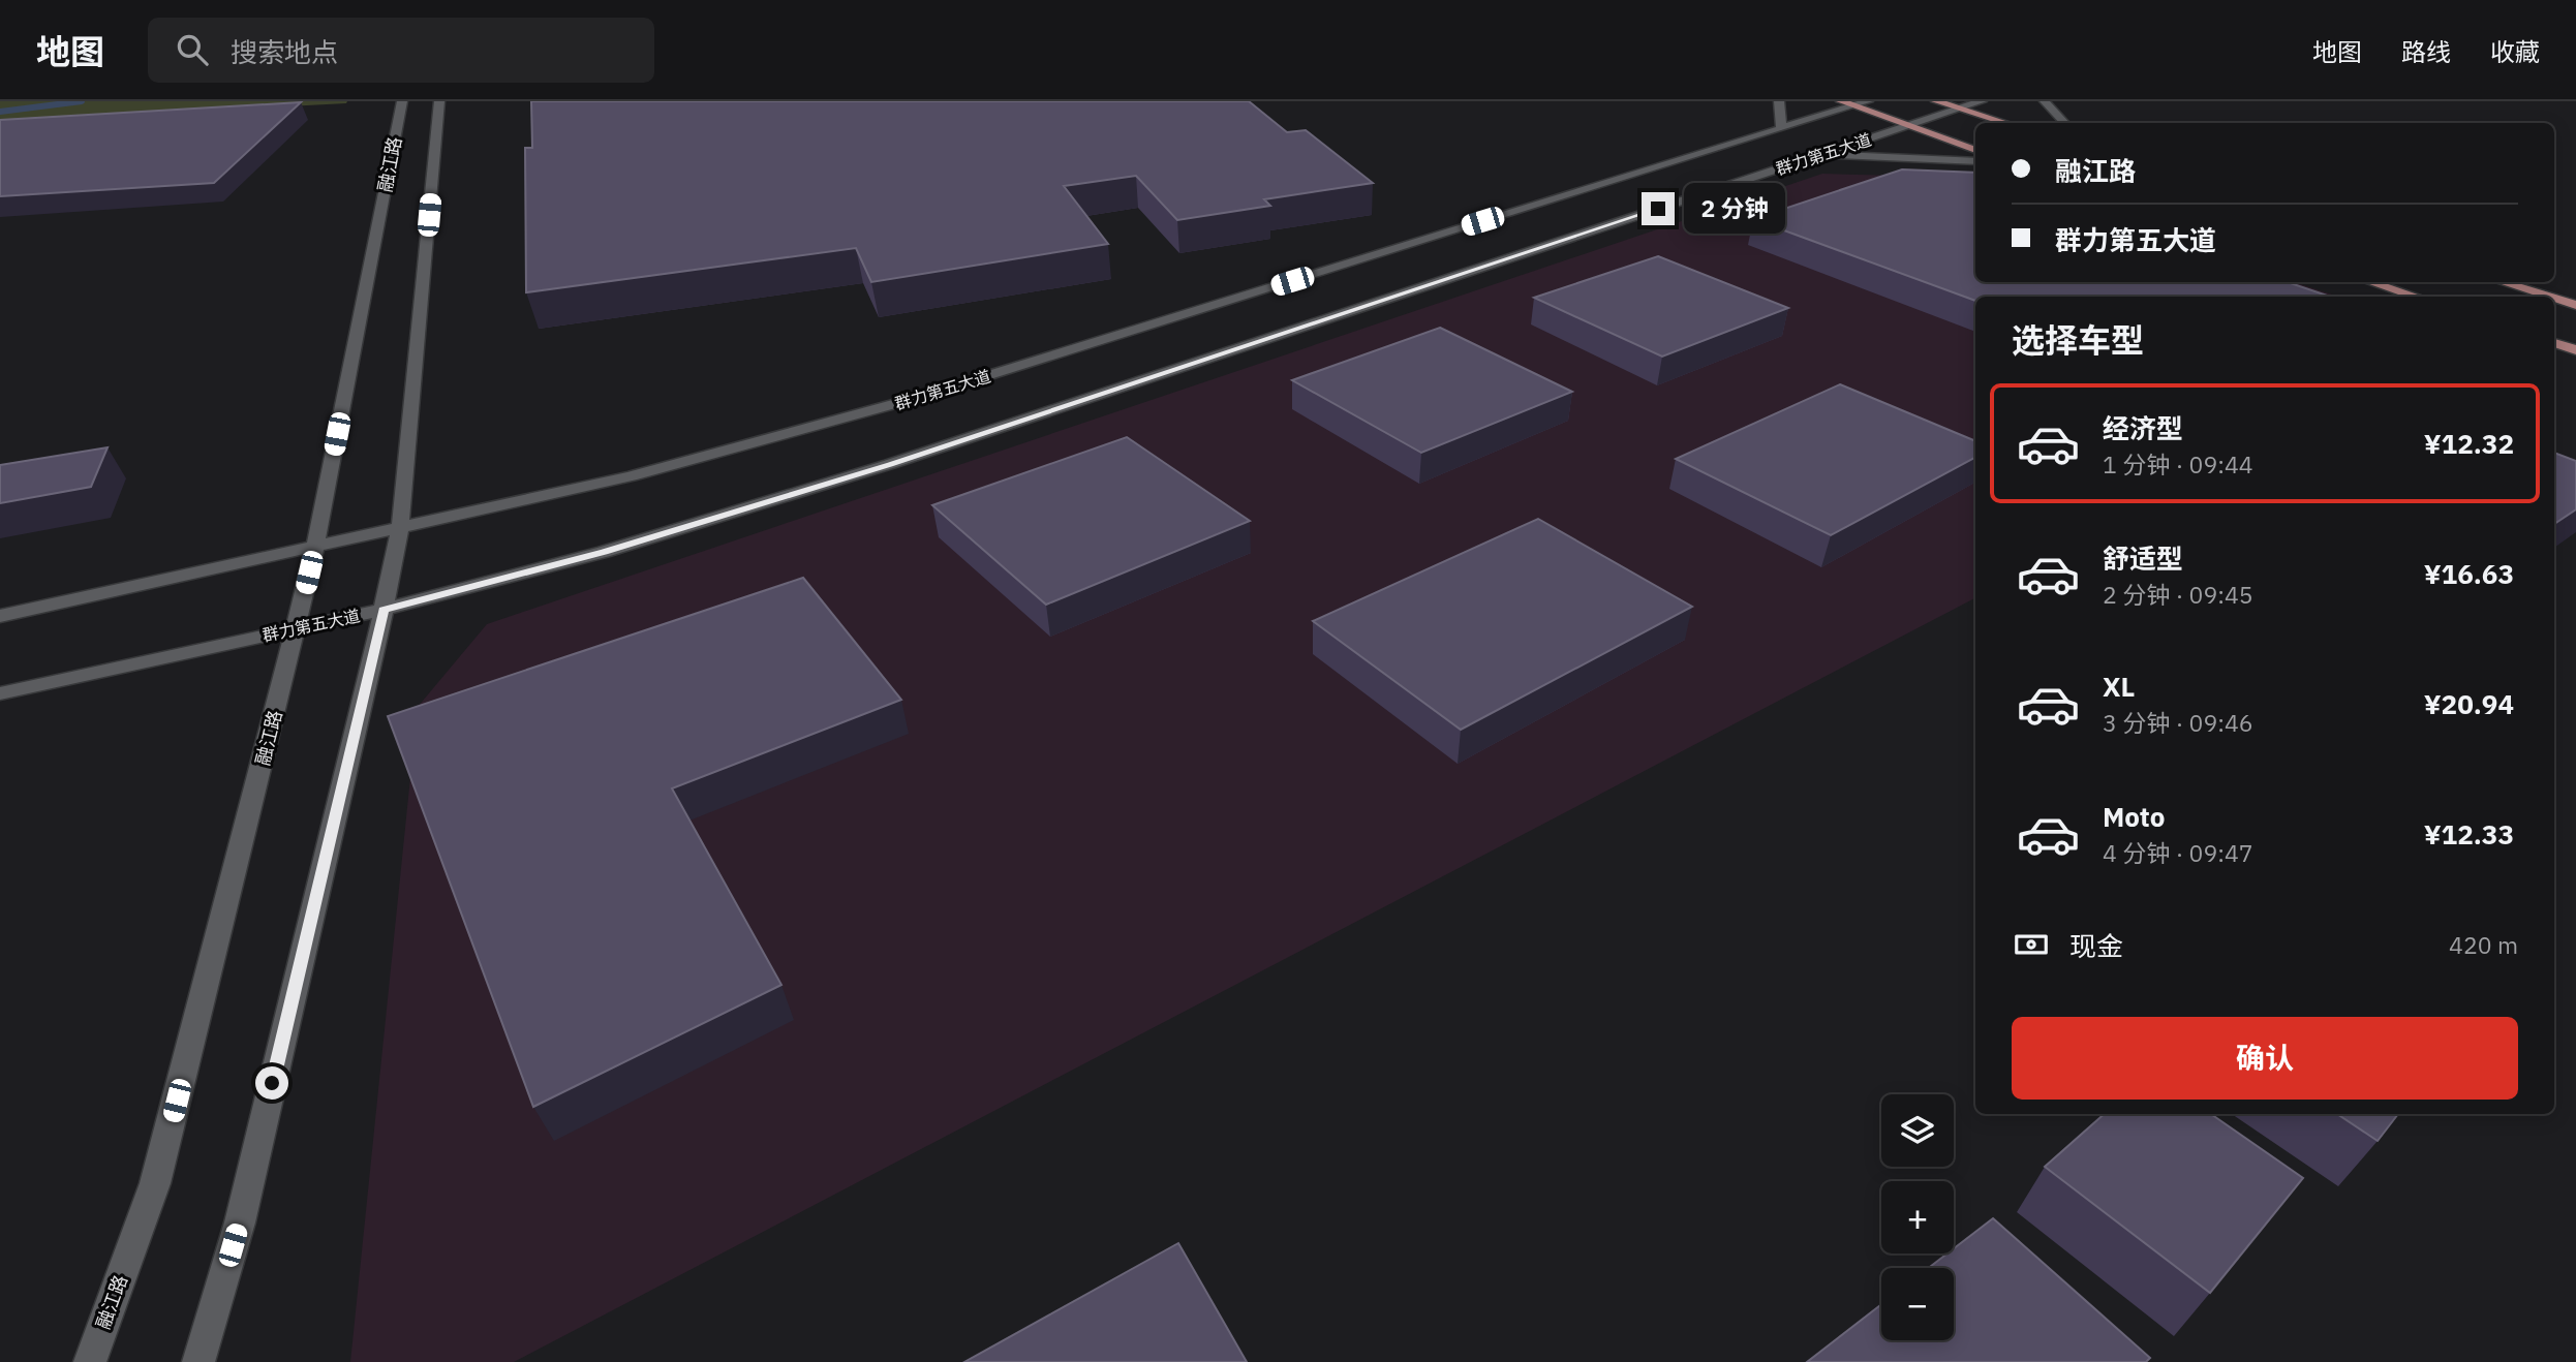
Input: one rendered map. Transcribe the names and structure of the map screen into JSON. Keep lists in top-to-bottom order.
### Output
{
  "streets": {
    "main road": ["群力第五大道", "融江路"]
  },
  "crossings": [
    ["群力第五大道", "融江路"]
  ],
  "page": {
    "header": "地图",
    "search": "搜索地点",
    "nav": ["地图", "路线", "收藏"],
    "banner": ["融江路", "群力第五大道"],
    "bubble": "2 分钟",
    "heading": "选择车型",
    "list": [
      {
        "name": "经济型",
        "note": "1 分钟 · 09:44",
        "value": "¥12.32"
      },
      {
        "name": "舒适型",
        "note": "2 分钟 · 09:45",
        "value": "¥16.63"
      },
      {
        "name": "XL",
        "note": "3 分钟 · 09:46",
        "value": "¥20.94"
      },
      {
        "name": "Moto",
        "note": "4 分钟 · 09:47",
        "value": "¥12.33"
      }
    ],
    "pay": ["现金", "420 m"],
    "buttons": "确认",
    "map_buttons": ["+", "−"]
  }
}
